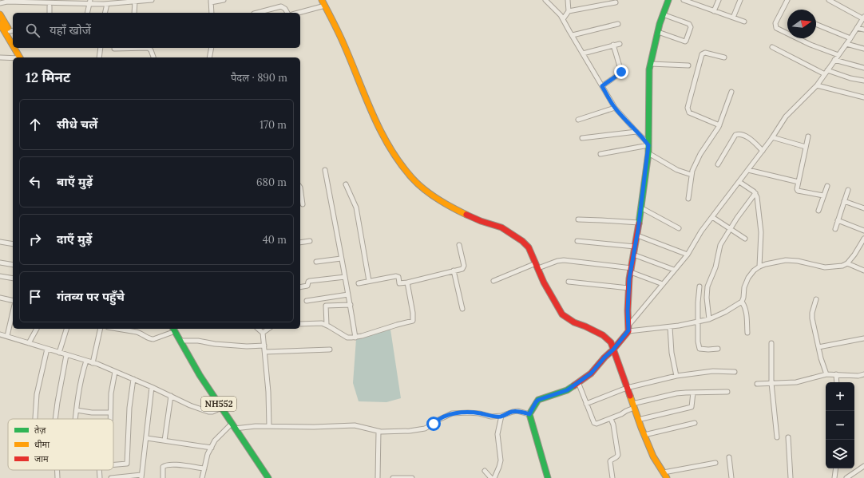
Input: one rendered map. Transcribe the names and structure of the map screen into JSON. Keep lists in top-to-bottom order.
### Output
{
  "streets": {
    "main road": ["NH552"]
  },
  "legend": ["तेज़", "धीमा", "जाम"],
  "north": "right",
  "page": {
    "search": "यहाँ खोजें",
    "heading": ["12 मिनट", "पैदल · 890 m"],
    "list": [
      ["सीधे चलें", "170 m"],
      ["बाएँ मुड़ें", "680 m"],
      ["दाएँ मुड़ें", "40 m"],
      "गंतव्य पर पहुँचे"
    ],
    "map_buttons": ["+", "−"]
  }
}
